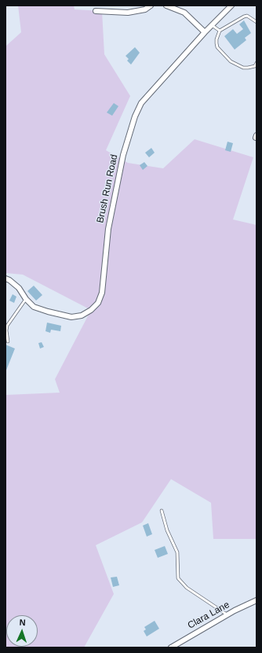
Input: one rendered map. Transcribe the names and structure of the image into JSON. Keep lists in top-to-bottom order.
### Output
{
  "streets": {
    "street": ["Brush Run Road", "Clara Lane"]
  },
  "north": "top"
}
